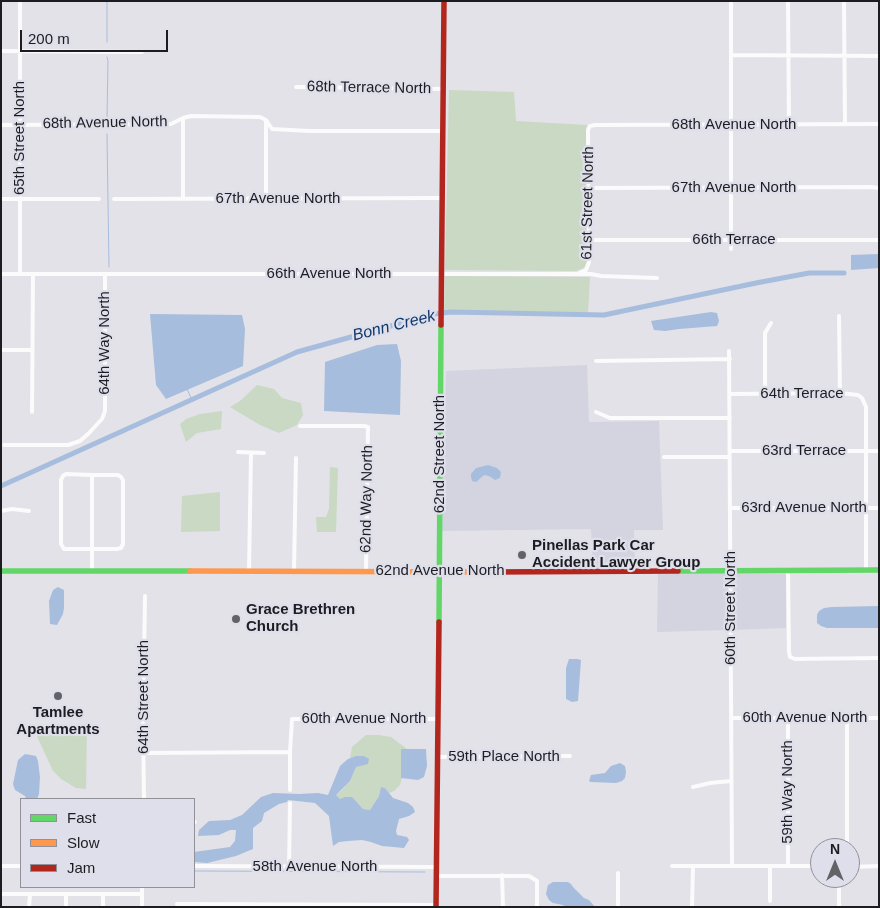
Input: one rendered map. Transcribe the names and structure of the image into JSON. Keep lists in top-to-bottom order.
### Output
{
  "streets": {
    "street": [
      "68th Terrace North",
      "68th Avenue North",
      "65th Street North",
      "67th Avenue North",
      "61st Street North",
      "66th Terrace",
      "66th Avenue North",
      "64th Way North",
      "64th Terrace",
      "63rd Terrace",
      "62nd Street North",
      "62nd Way North",
      "63rd Avenue North",
      "62nd Avenue North",
      "60th Street North",
      "64th Street North",
      "60th Avenue North",
      "59th Place North",
      "59th Way North",
      "58th Avenue North"
    ]
  },
  "crossings": [
    ["68th Terrace North", "62nd Street North"],
    ["68th Avenue North", "65th Street North"],
    ["68th Avenue North", "61st Street North"],
    ["68th Avenue North", "62nd Street North"],
    ["65th Street North", "66th Avenue North"],
    ["67th Avenue North", "61st Street North"],
    ["67th Avenue North", "62nd Street North"],
    ["61st Street North", "66th Terrace"],
    ["61st Street North", "66th Avenue North"],
    ["66th Avenue North", "64th Way North"],
    ["66th Avenue North", "62nd Street North"],
    ["64th Terrace", "63rd Terrace"],
    ["64th Terrace", "60th Street North"],
    ["63rd Terrace", "60th Street North"],
    ["62nd Street North", "62nd Avenue North"],
    ["62nd Street North", "60th Avenue North"],
    ["62nd Street North", "59th Place North"],
    ["62nd Street North", "58th Avenue North"],
    ["62nd Way North", "62nd Avenue North"],
    ["63rd Avenue North", "60th Street North"],
    ["62nd Avenue North", "60th Street North"],
    ["60th Street North", "60th Avenue North"],
    ["60th Avenue North", "59th Way North"]
  ],
  "water": ["Bonn Creek"],
  "places": ["Pinellas Park Car Accident Lawyer Group", "Grace Brethren Church", "Tamlee Apartments"],
  "legend": ["Fast", "Slow", "Jam"],
  "scale_bar": "200 m",
  "north": "top"
}
